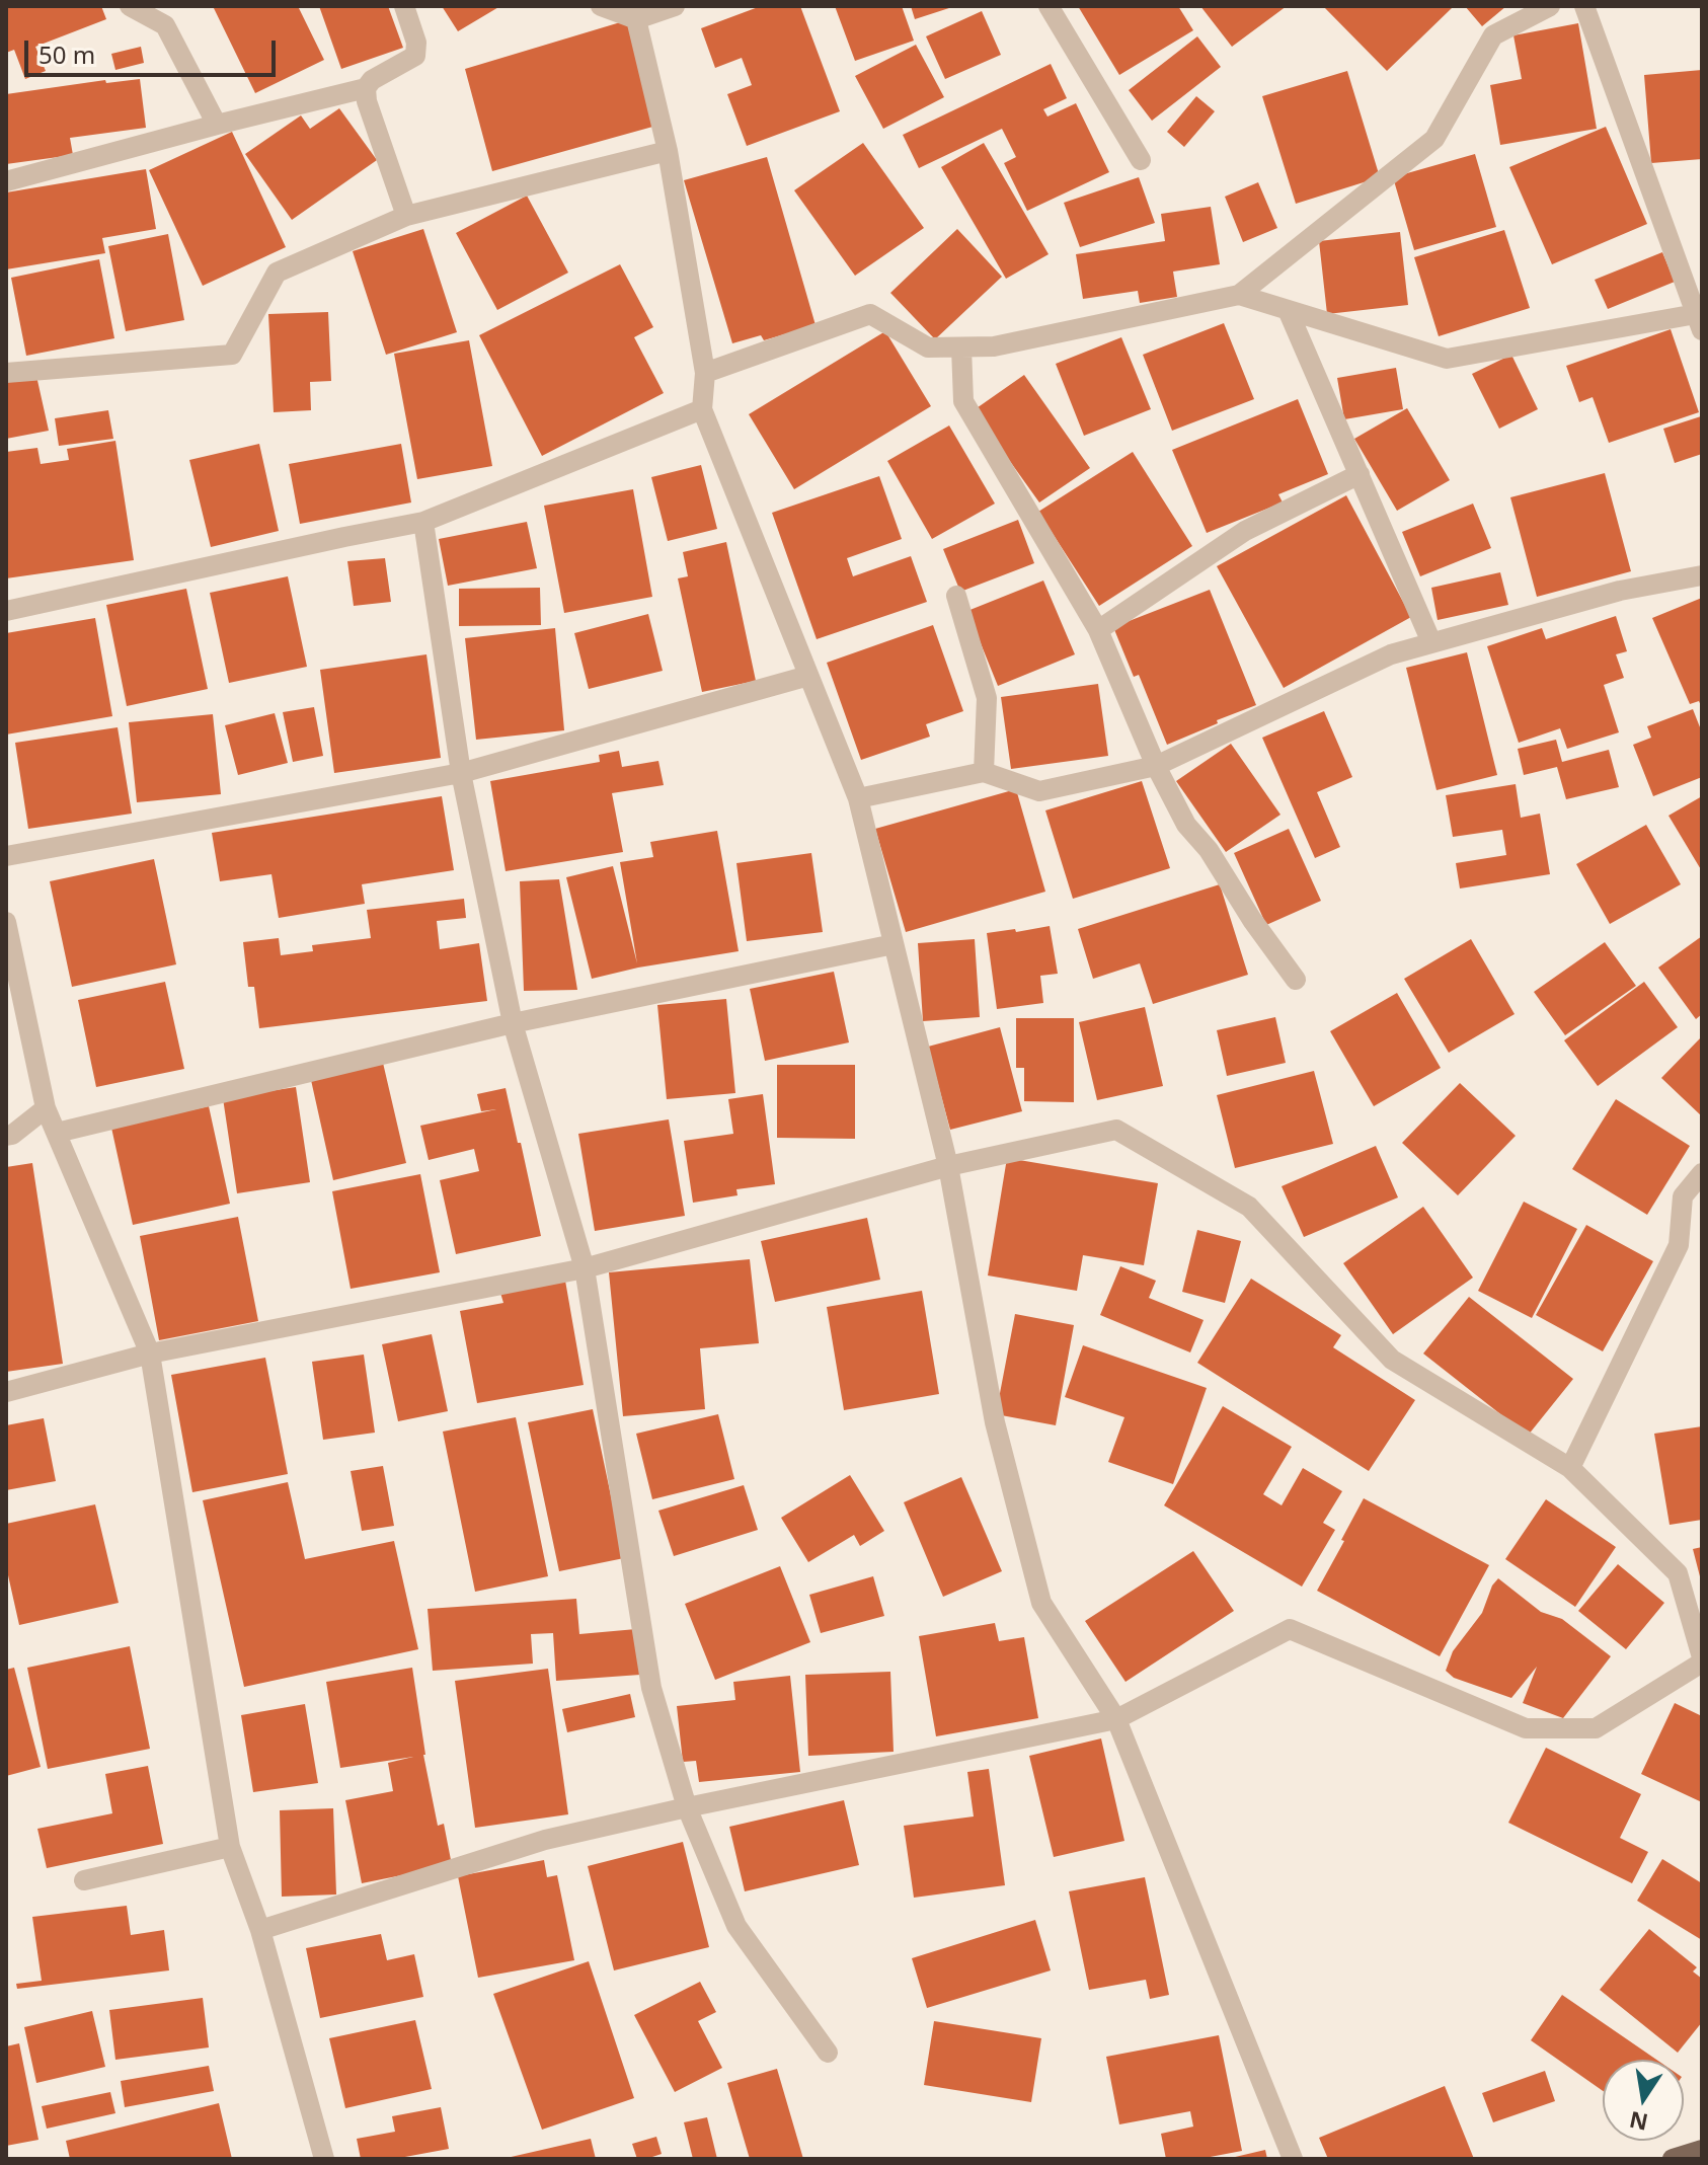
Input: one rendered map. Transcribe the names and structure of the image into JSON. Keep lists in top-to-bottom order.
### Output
{
  "scale_bar": "50 m",
  "north": "bottom"
}
